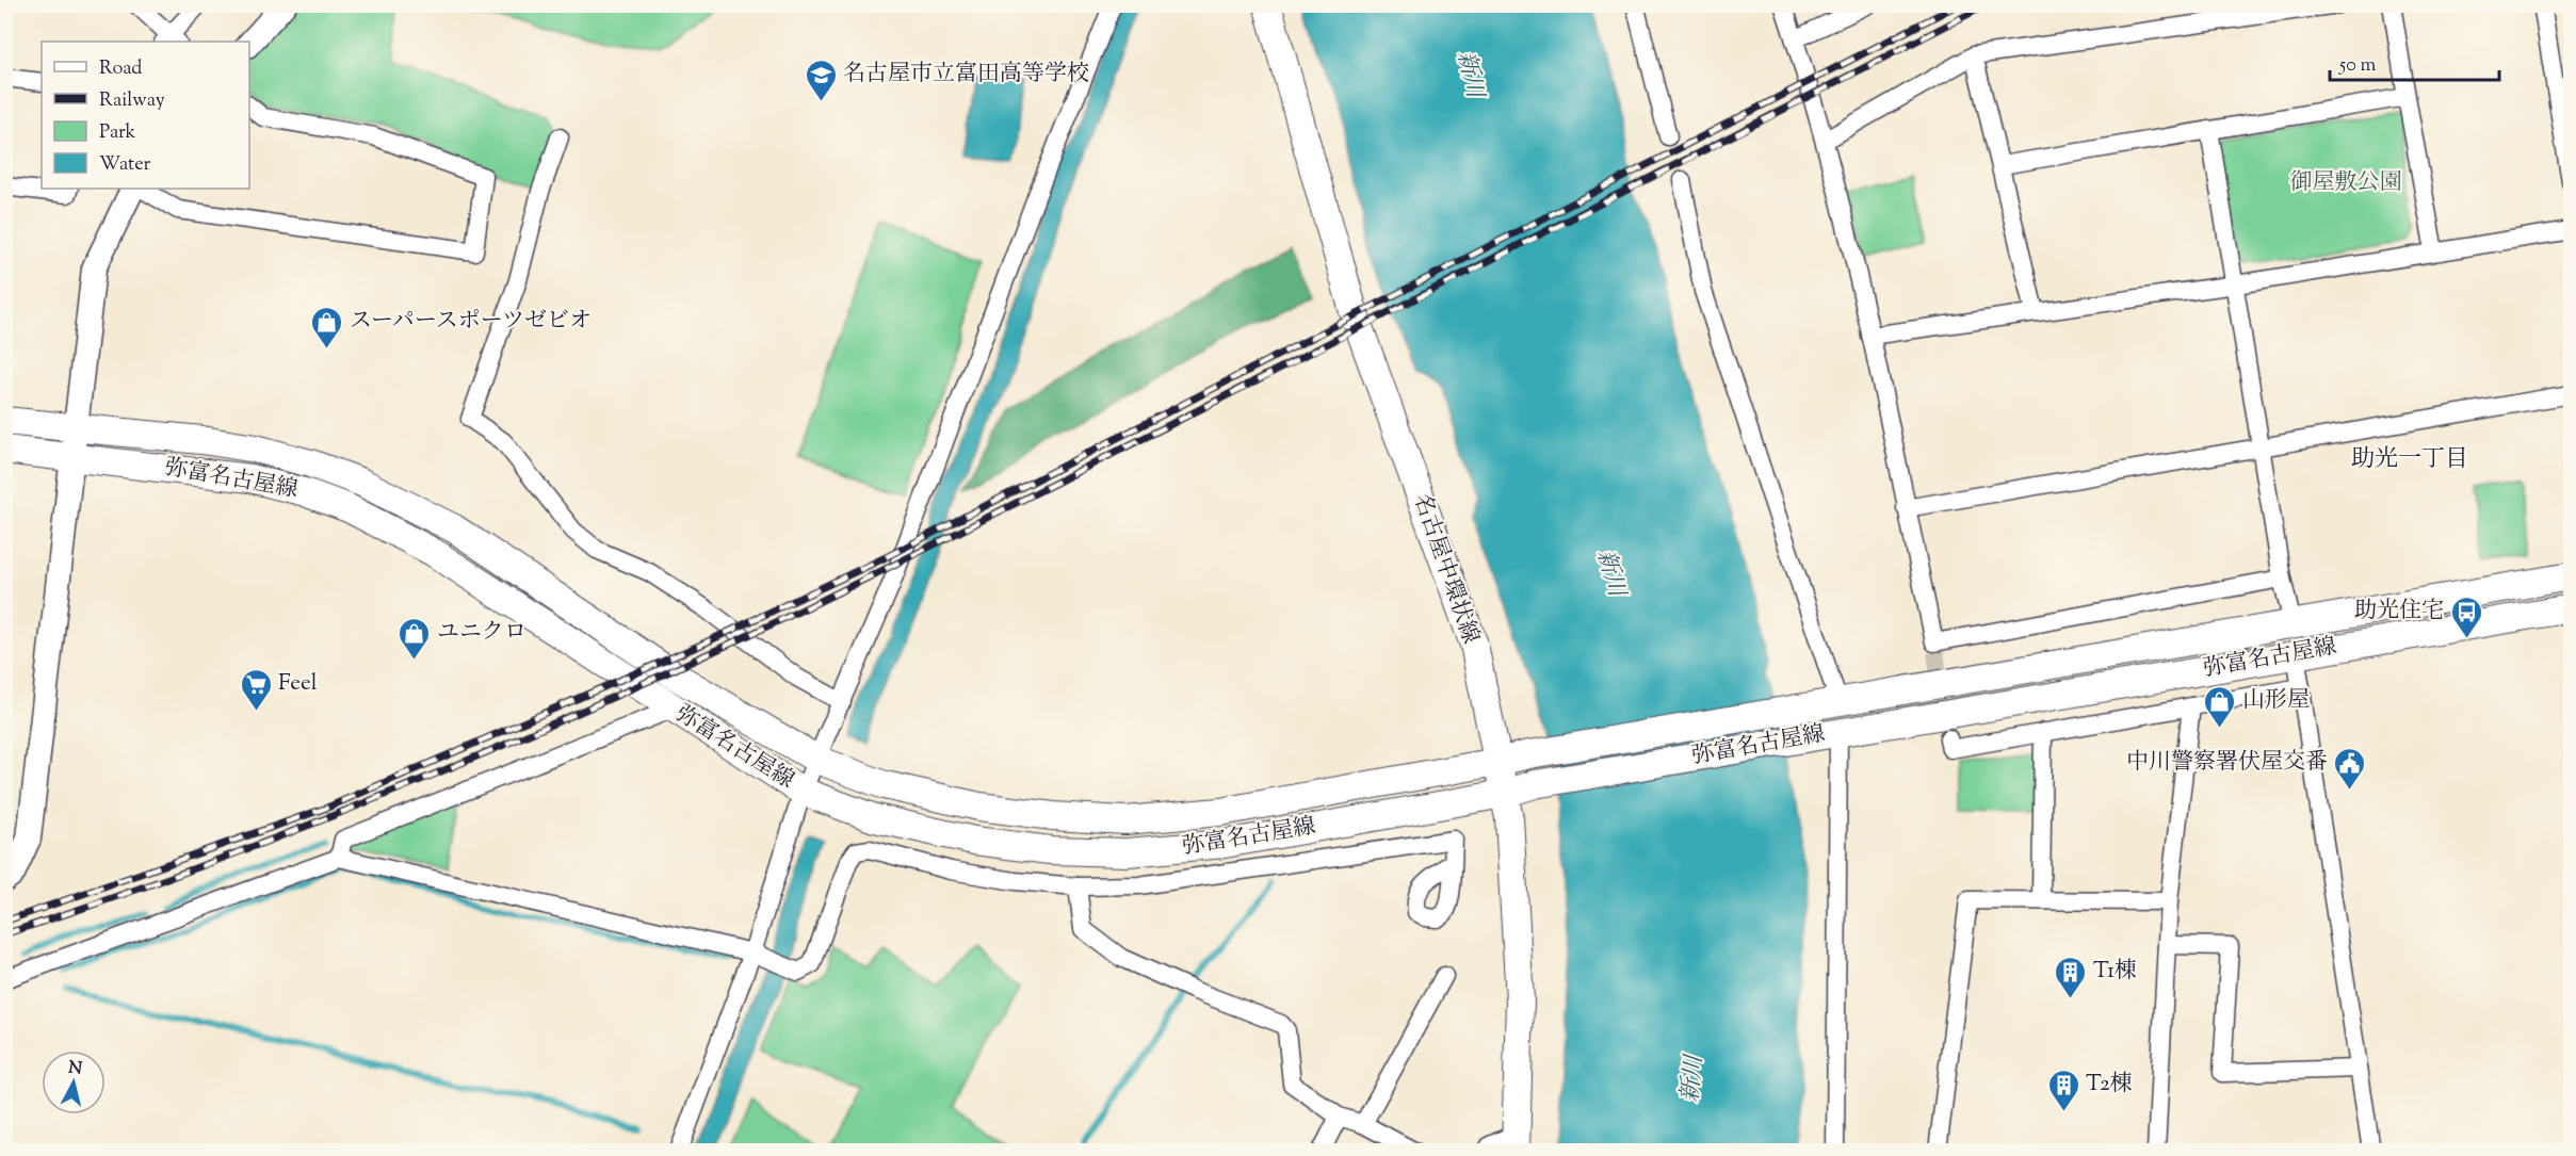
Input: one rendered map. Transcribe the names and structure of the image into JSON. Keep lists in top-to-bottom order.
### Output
{
  "streets": {
    "main road": ["弥富名古屋線", "名古屋中環状線"]
  },
  "crossings": [
    ["弥富名古屋線", "名古屋中環状線"]
  ],
  "districts": ["助光一丁目"],
  "water": ["新川"],
  "parks": ["御屋敷公園"],
  "places": {
    "school or university": ["名古屋市立富田高等学校"],
    "shop": ["スーパースポーツゼビオ", "ユニクロ", "山形屋"],
    "bus stop": ["助光住宅"],
    "supermarket": ["Feel"],
    "public building": ["中川警察署伏屋交番"],
    "building": ["T1棟", "T2棟"]
  },
  "legend": [
    "Road",
    "Railway",
    "Park",
    "Water"
  ],
  "scale_bar": "50 m",
  "north": "top"
}
